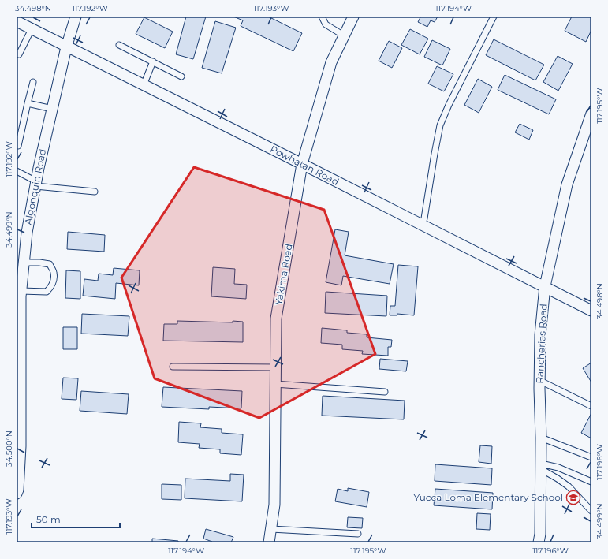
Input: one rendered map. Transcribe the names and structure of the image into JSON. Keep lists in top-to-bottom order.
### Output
{
  "streets": {
    "street": [
      "Powhatan Road",
      "Algonquin Road",
      "Yakima Road",
      "Rancherias Road"
    ]
  },
  "crossings": [
    ["Powhatan Road", "Algonquin Road"],
    ["Powhatan Road", "Yakima Road"],
    ["Powhatan Road", "Rancherias Road"]
  ],
  "places": {
    "school or university": ["Yucca Loma Elementary School"]
  },
  "scale_bar": "50 m",
  "coordinates": [
    "34.498°N",
    "117.192°W",
    "117.193°W",
    "117.194°W",
    "117.195°W",
    "34.499°N",
    "34.500°N",
    "117.196°W"
  ]
}
